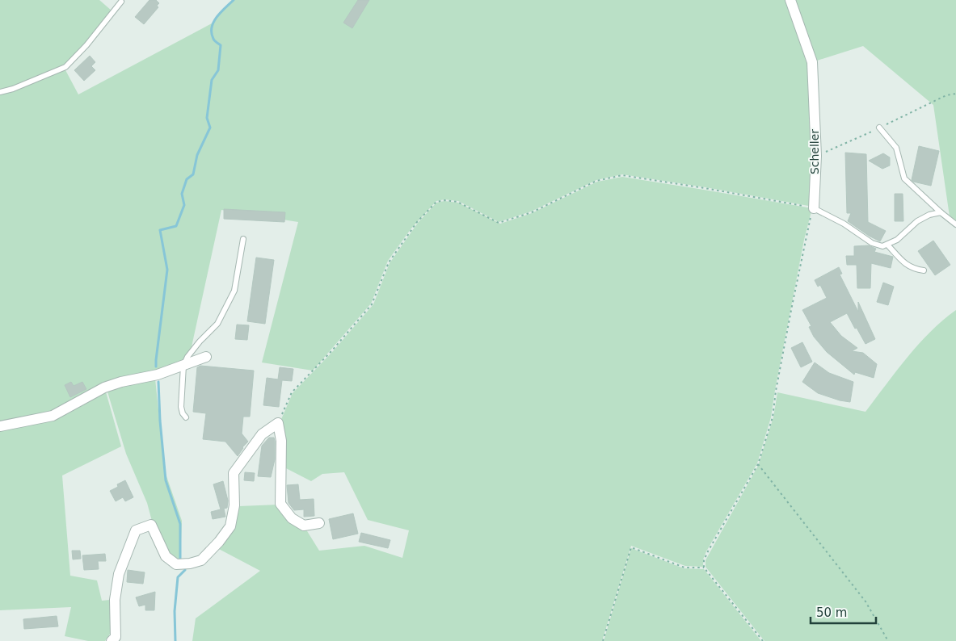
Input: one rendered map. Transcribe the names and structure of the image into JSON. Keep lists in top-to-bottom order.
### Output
{
  "streets": {
    "street": ["Scheller"]
  },
  "scale_bar": "50 m"
}
